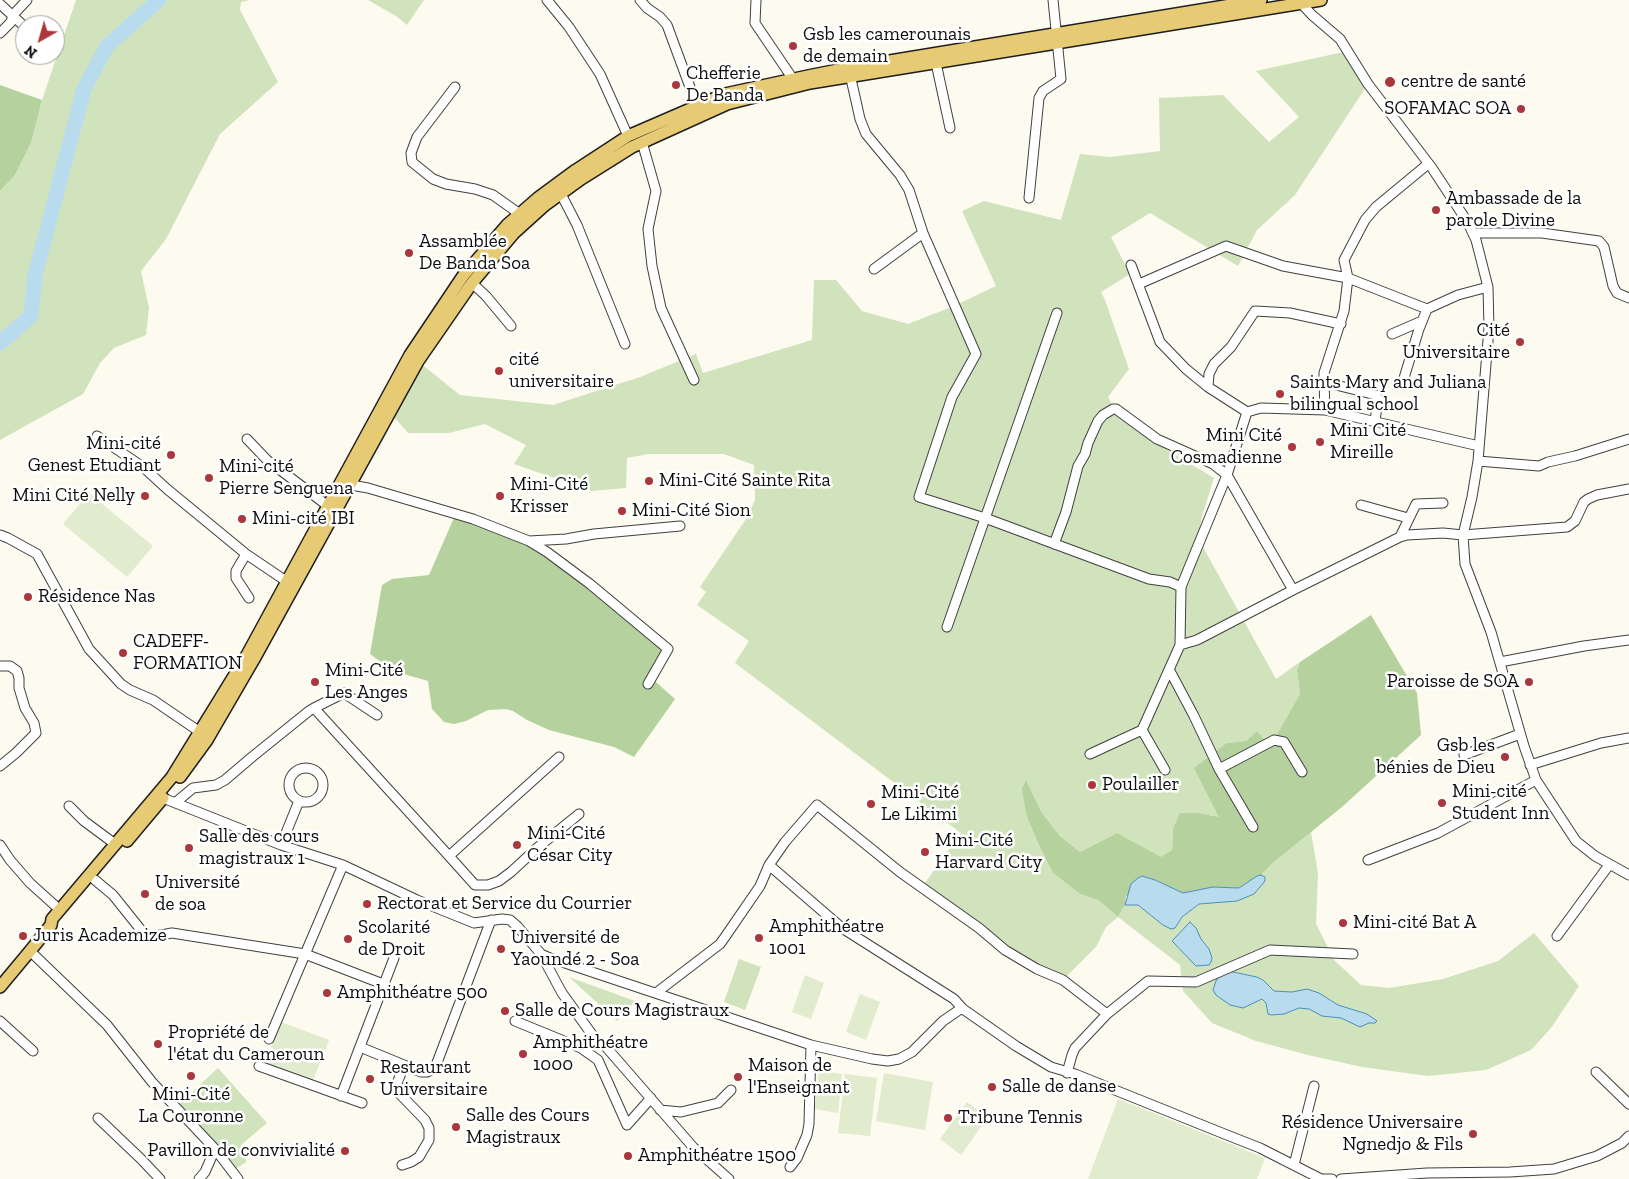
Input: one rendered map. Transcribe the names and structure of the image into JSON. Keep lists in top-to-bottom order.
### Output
{
  "places": [
    "Gsb les camerounais de demain",
    "centre de santé",
    "Chefferie De Banda",
    "SOFAMAC SOA",
    "Ambassade de la parole Divine",
    "Assamblée De Banda Soa",
    "Cité Universitaire",
    "cité universitaire",
    "Saints Mary and Juliana bilingual school",
    "Mini Cité Mireille",
    "Mini Cité Cosmadienne",
    "Mini-cité Genest Etudiant",
    "Mini-cité Pierre Senguena",
    "Mini-Cité Sainte Rita",
    "Mini Cité Nelly",
    "Mini-Cité Krisser",
    "Mini-Cité Sion",
    "Mini-cité IBI",
    "Résidence Nas",
    "CADEFF- FORMATION",
    "Mini-Cité Les Anges",
    "Paroisse de SOA",
    "Gsb les bénies de Dieu",
    "Poulailler",
    "Mini-cité Student Inn",
    "Mini-Cité Le Likimi",
    "Mini-Cité César City",
    "Salle des cours magistraux 1",
    "Mini-Cité Harvard City",
    "Université de soa",
    "Rectorat et Service du Courrier",
    "Mini-cité Bat A",
    "Juris Academize",
    "Amphithéatre 1001",
    "Scolarité de Droit",
    "Université de Yaoundé 2 - Soa",
    "Amphithéatre 500",
    "Salle de Cours Magistraux",
    "Propriété de l'état du Cameroun",
    "Amphithéatre 1000",
    "Mini-Cité La Couronne",
    "Maison de l'Enseignant",
    "Restaurant Universitaire",
    "Salle de danse",
    "Tribune Tennis",
    "Salle des Cours Magistraux",
    "Résidence Universaire Ngnedjo & Fils",
    "Pavillon de convivialité",
    "Amphithéatre 1500"
  ],
  "north": "bottom left"
}
